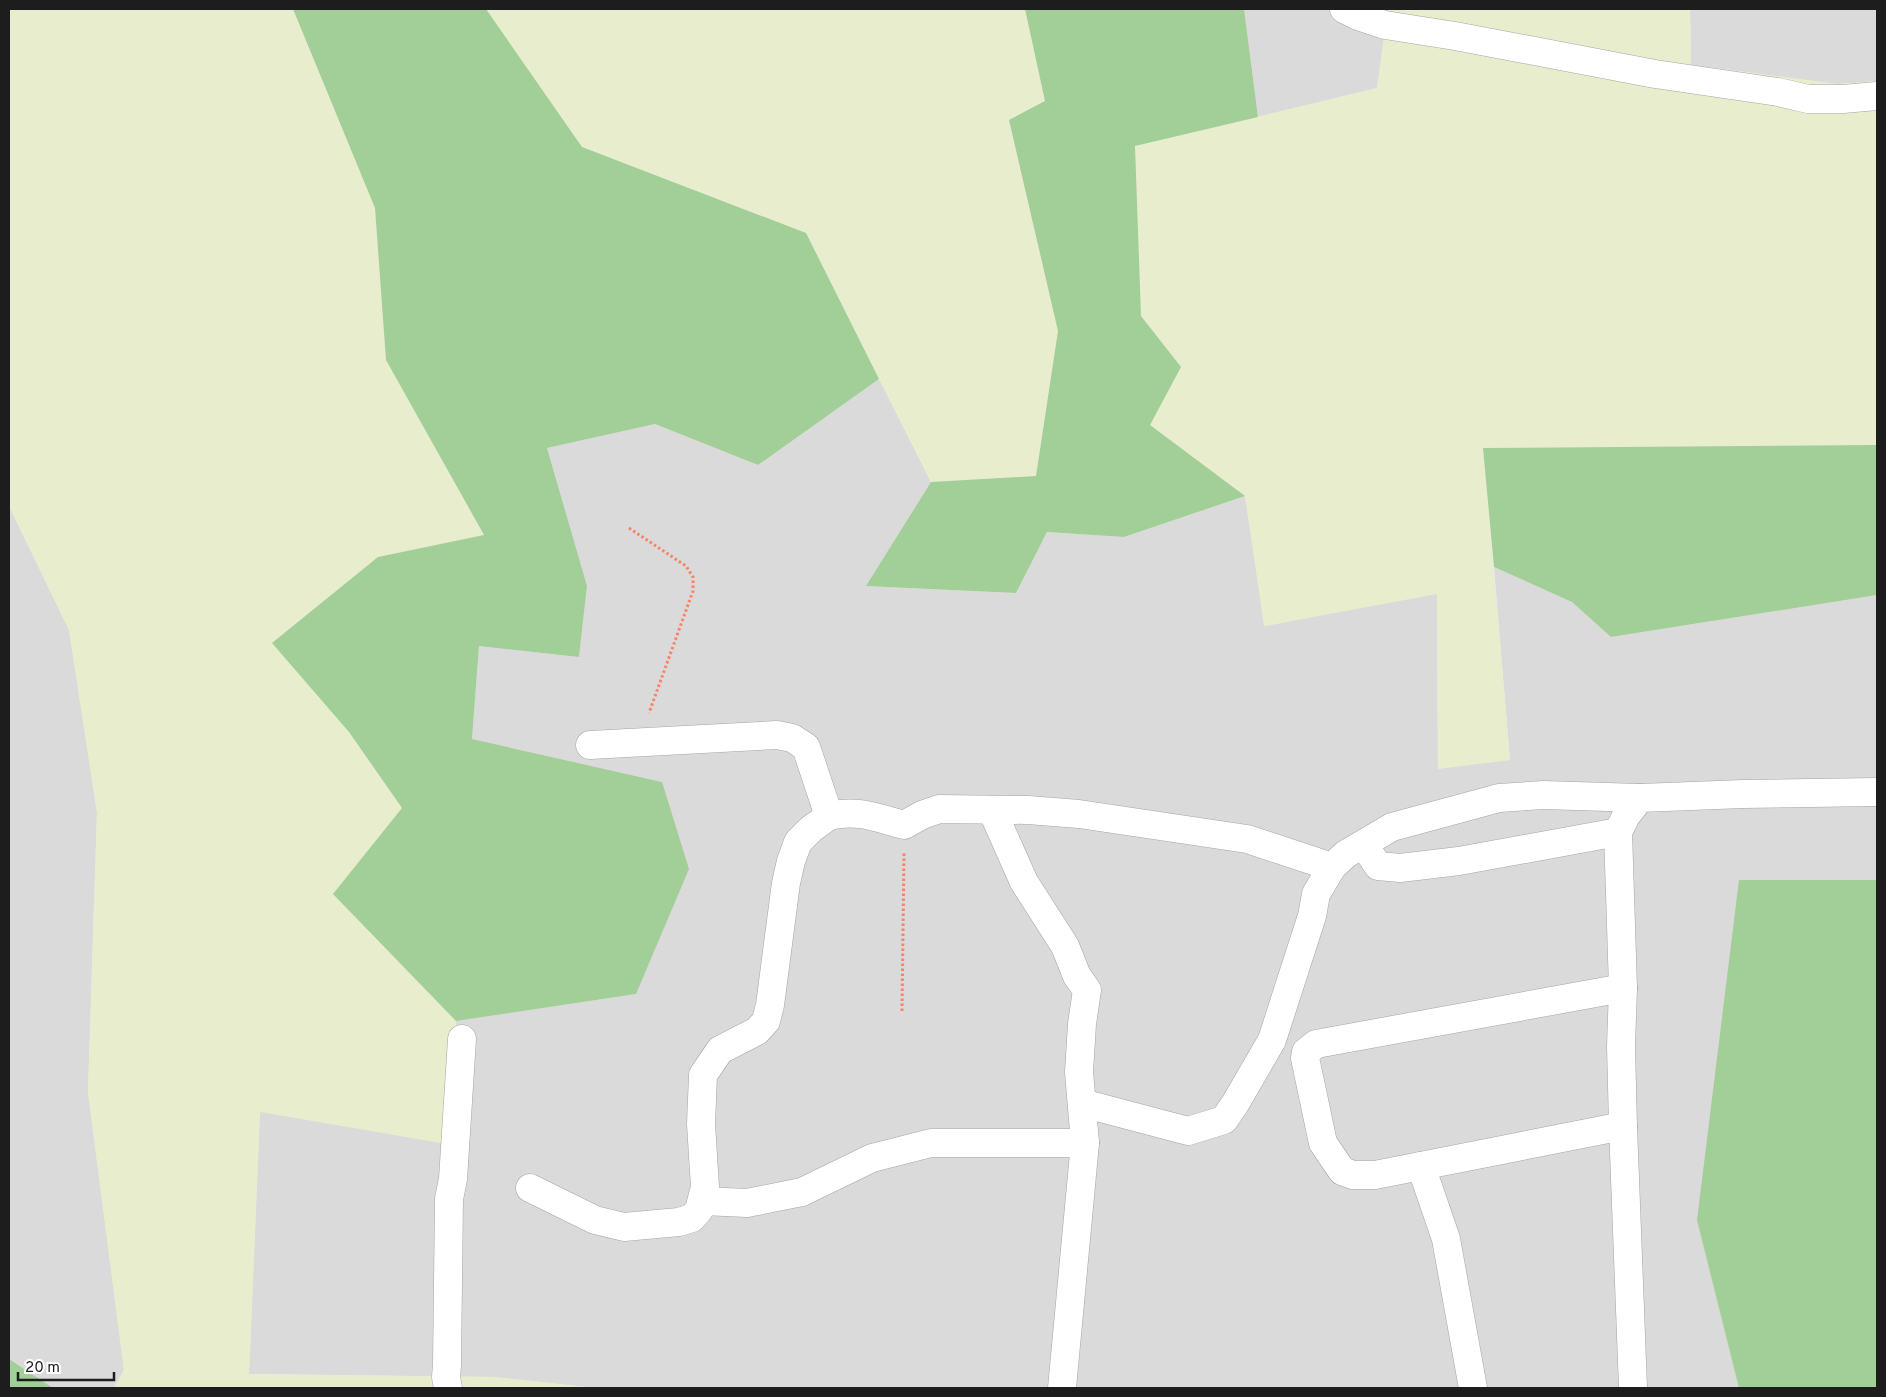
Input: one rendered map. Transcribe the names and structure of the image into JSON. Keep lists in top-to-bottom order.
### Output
{
  "scale_bar": "20 m"
}
